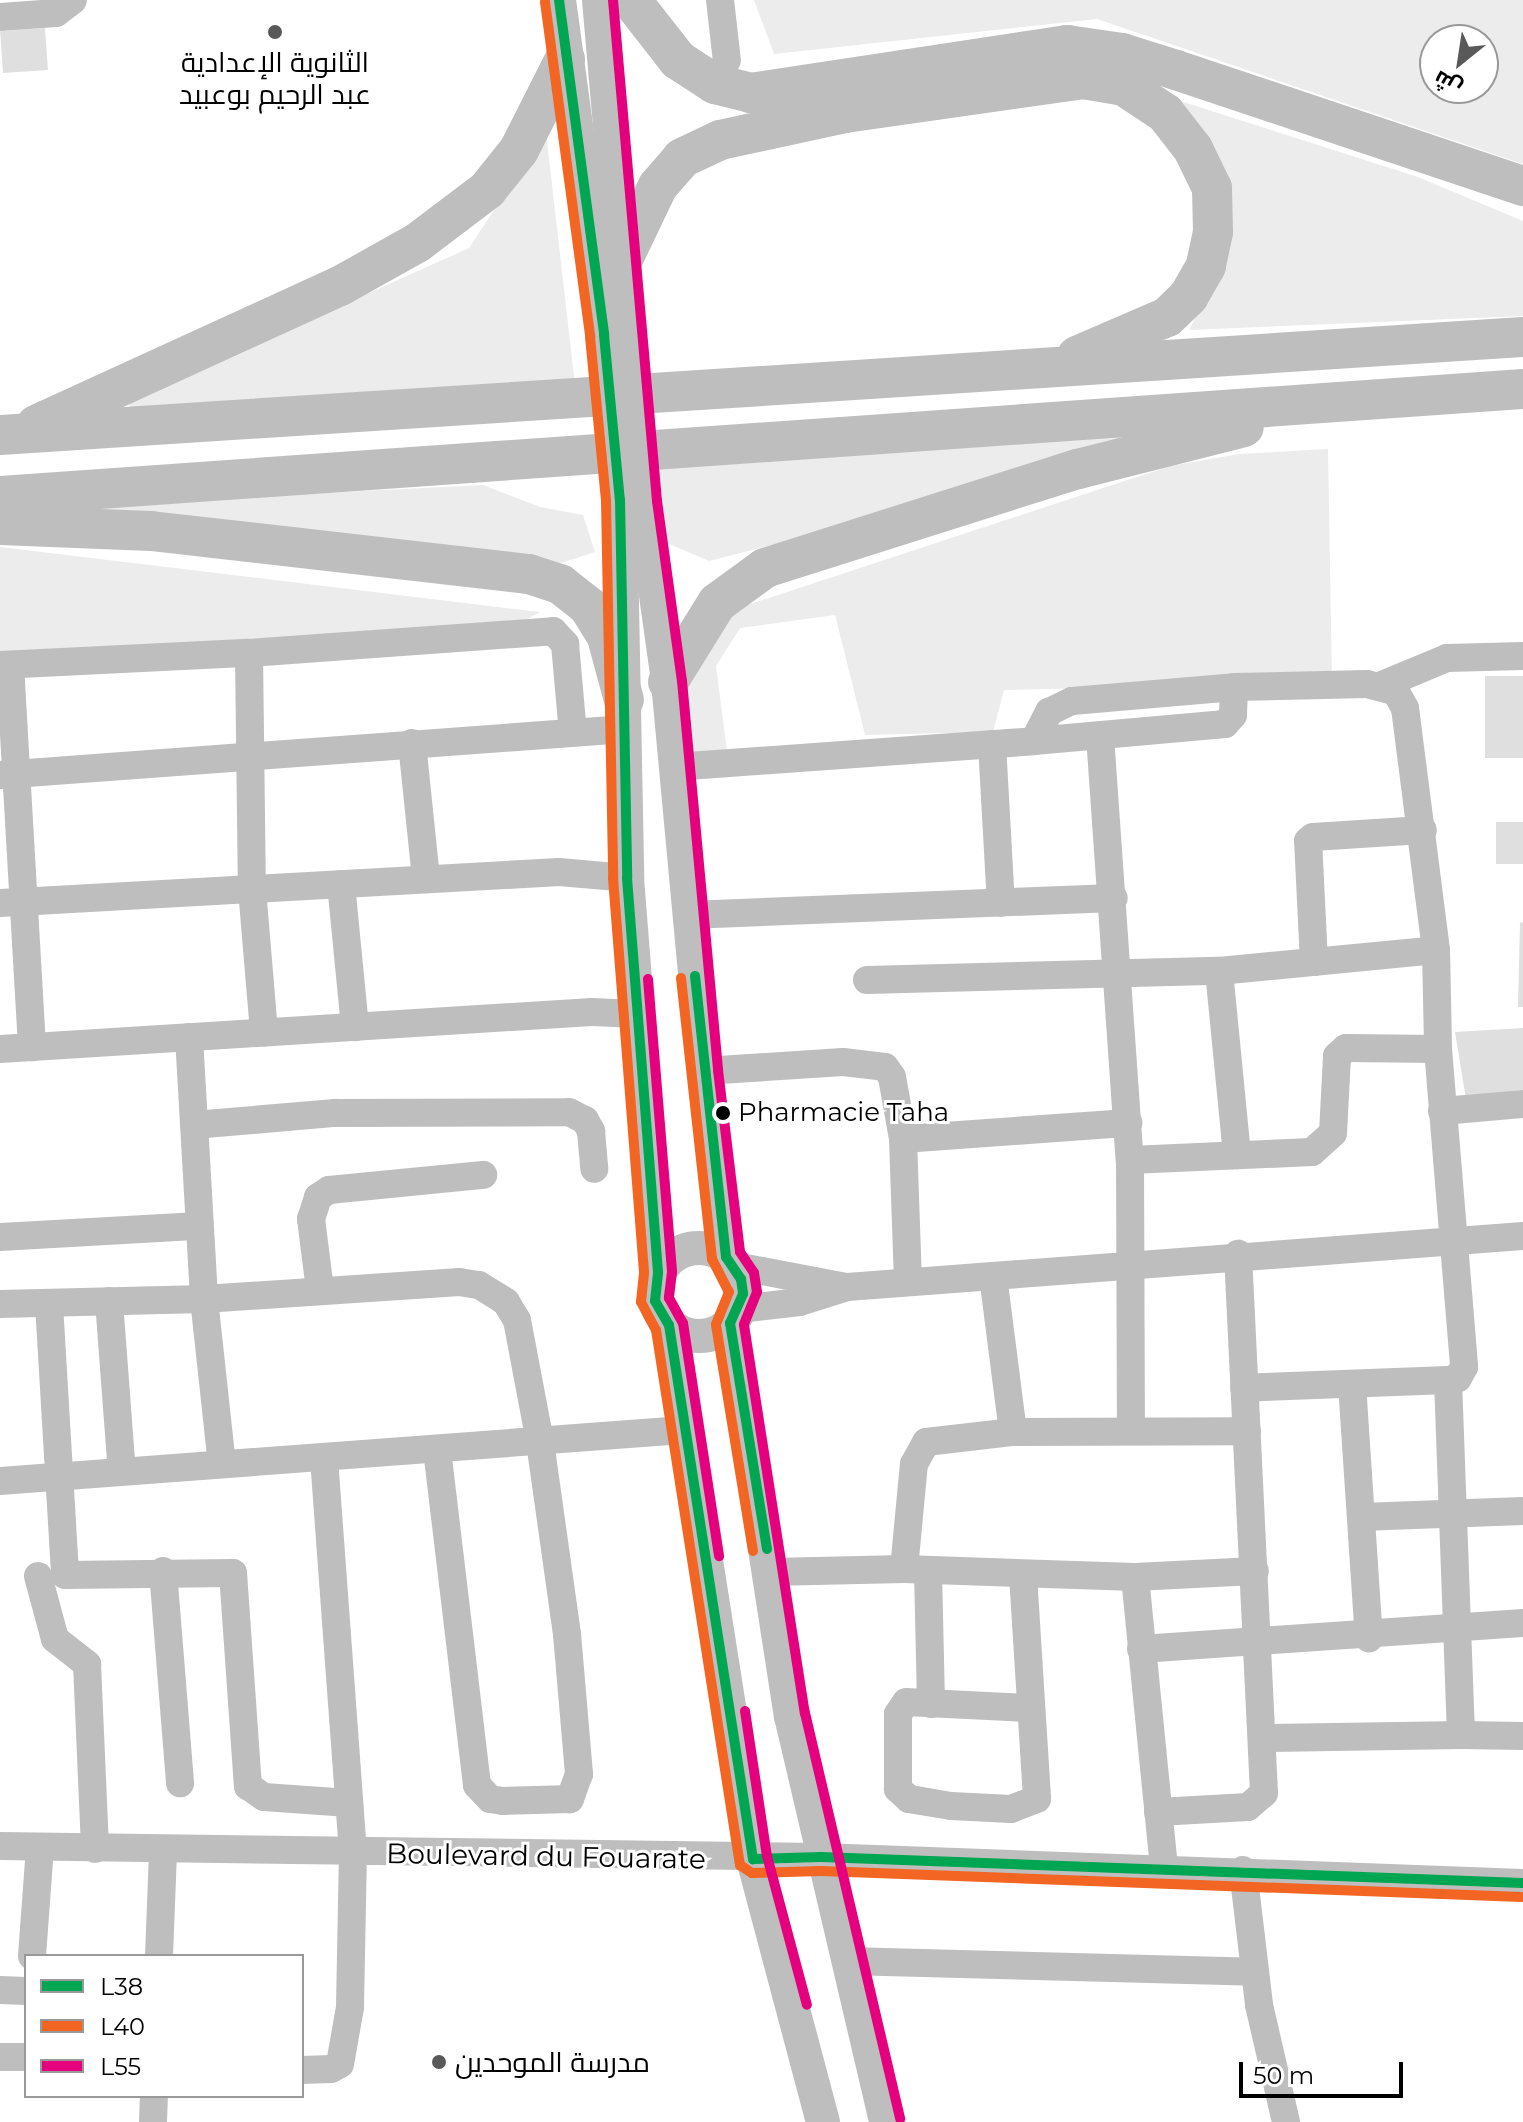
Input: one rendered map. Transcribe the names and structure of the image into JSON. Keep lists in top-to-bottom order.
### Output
{
  "streets": {
    "street": ["Boulevard du Fouarate"]
  },
  "places": ["الثانوية الإعدادية عبد الرحيم بوعبيد", "Pharmacie Taha", "مدرسة الموحدين"],
  "lines": ["transit line L38", "transit line L55", "transit line L40"],
  "legend": ["L38", "L40", "L55"],
  "scale_bar": "50 m",
  "north": "bottom left"
}
